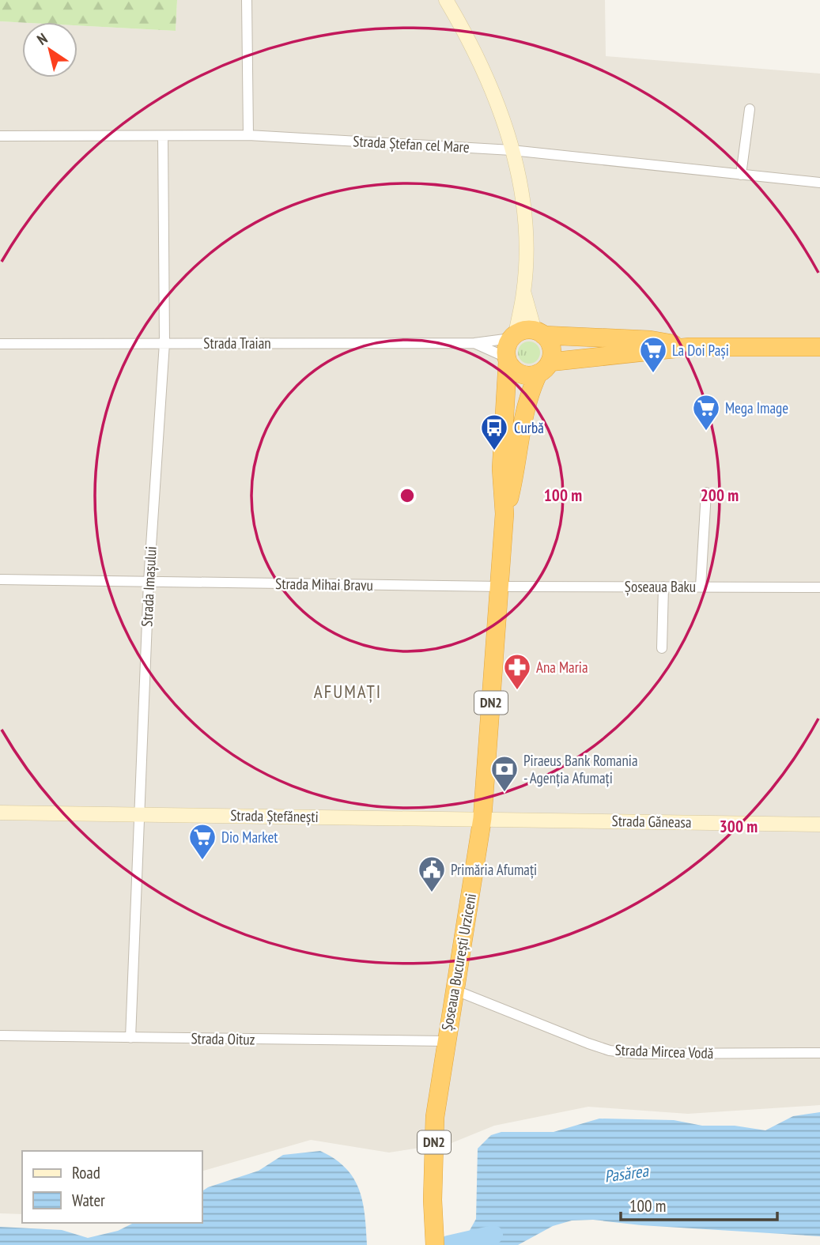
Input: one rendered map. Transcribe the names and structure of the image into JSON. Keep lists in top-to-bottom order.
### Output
{
  "streets": {
    "highway": ["DN2", "Șoseaua București Urziceni"],
    "main road": ["Strada Ștefănești", "Strada Găneasa"],
    "street": [
      "Strada Ștefan cel Mare",
      "Strada Traian",
      "Strada Mihai Bravu",
      "Strada Imașului",
      "Șoseaua Baku",
      "Strada Oituz",
      "Strada Mircea Vodă"
    ]
  },
  "crossings": [
    ["Strada Ștefan cel Mare", "Strada Imașului"],
    ["Strada Traian", "Strada Imașului"],
    ["Strada Traian", "Șoseaua București Urziceni"],
    ["Strada Mihai Bravu", "Strada Imașului"],
    ["Strada Mihai Bravu", "Șoseaua Baku"],
    ["Strada Mihai Bravu", "Șoseaua București Urziceni"],
    ["Strada Imașului", "Strada Ștefănești"],
    ["Strada Imașului", "Strada Oituz"],
    ["Șoseaua Baku", "Șoseaua București Urziceni"],
    ["Strada Ștefănești", "Strada Găneasa"],
    ["Strada Ștefănești", "Șoseaua București Urziceni"],
    ["Strada Găneasa", "Șoseaua București Urziceni"],
    ["Șoseaua București Urziceni", "Strada Oituz"],
    ["Șoseaua București Urziceni", "Strada Mircea Vodă"]
  ],
  "districts": ["AFUMAȚI"],
  "water": ["Pasărea"],
  "places": {
    "supermarket": ["La Doi Pași", "Mega Image", "Dio Market"],
    "bus stop": ["Curbă"],
    "pharmacy": ["Ana Maria"],
    "bank": ["Piraeus Bank Romania - Agenția Afumați"],
    "public building": ["Primăria Afumați"]
  },
  "legend": ["Road", "Water"],
  "scale_bar": "100 m",
  "north": "top left",
  "rings": ["100 m", "200 m", "300 m"]
}
